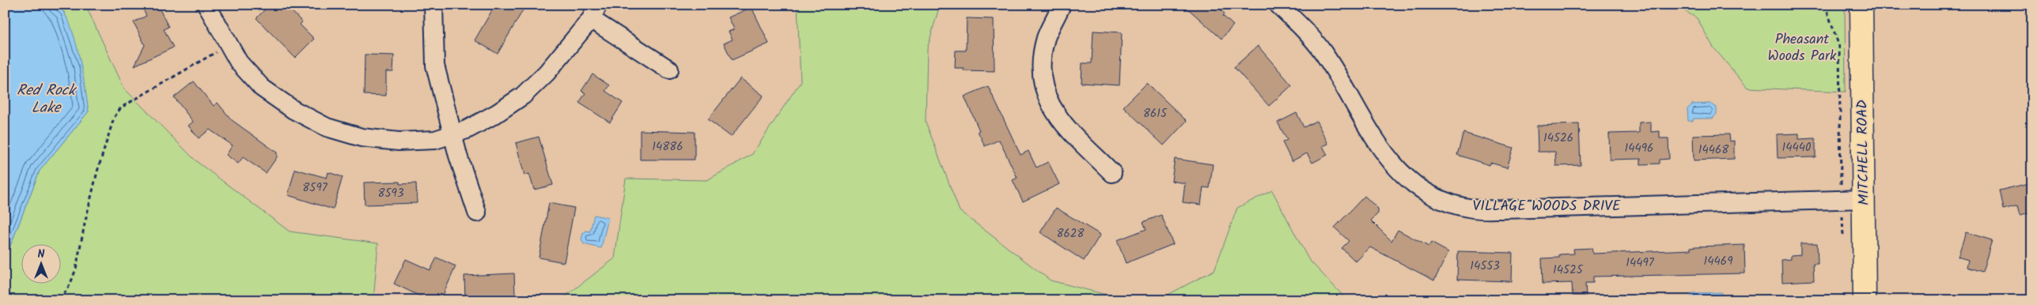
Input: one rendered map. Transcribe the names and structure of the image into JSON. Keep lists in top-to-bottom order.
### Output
{
  "streets": {
    "main road": ["MITCHELL ROAD"],
    "street": ["VILLAGE WOODS DRIVE"]
  },
  "crossings": [
    ["MITCHELL ROAD", "VILLAGE WOODS DRIVE"]
  ],
  "water": ["Red Rock Lake"],
  "parks": ["Pheasant Woods Park"],
  "house_numbers": [
    "8615",
    "14526",
    "14886",
    "14440",
    "14496",
    "14468",
    "8597",
    "8593",
    "8628",
    "14469",
    "14497",
    "14553",
    "14525"
  ],
  "north": "top"
}
